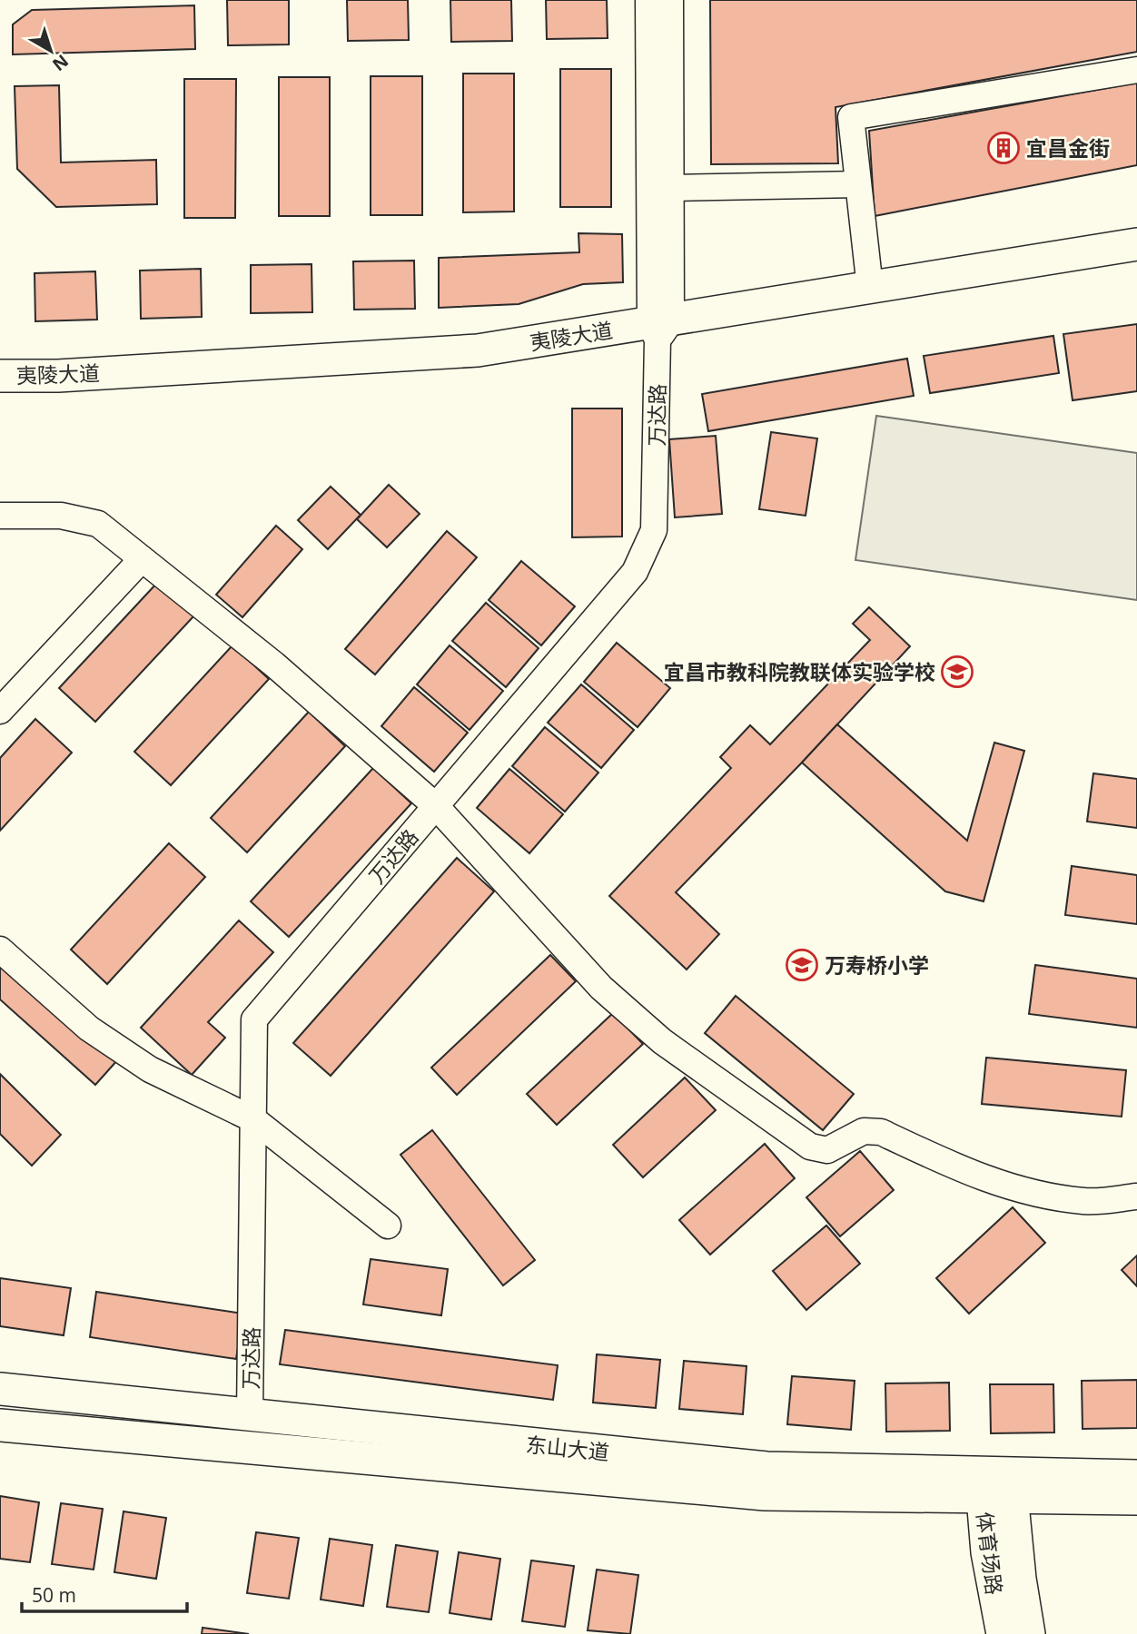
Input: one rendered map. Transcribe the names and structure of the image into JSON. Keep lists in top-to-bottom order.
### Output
{
  "streets": {
    "main road": ["夷陵大道", "东山大道", "体育场路"],
    "street": ["万达路"]
  },
  "crossings": [
    ["夷陵大道", "万达路"],
    ["万达路", "东山大道"],
    ["东山大道", "体育场路"]
  ],
  "places": {
    "building": ["宜昌金街"],
    "school or university": ["宜昌市教科院教联体实验学校", "万寿桥小学"]
  },
  "scale_bar": "50 m",
  "north": "bottom right"
}
